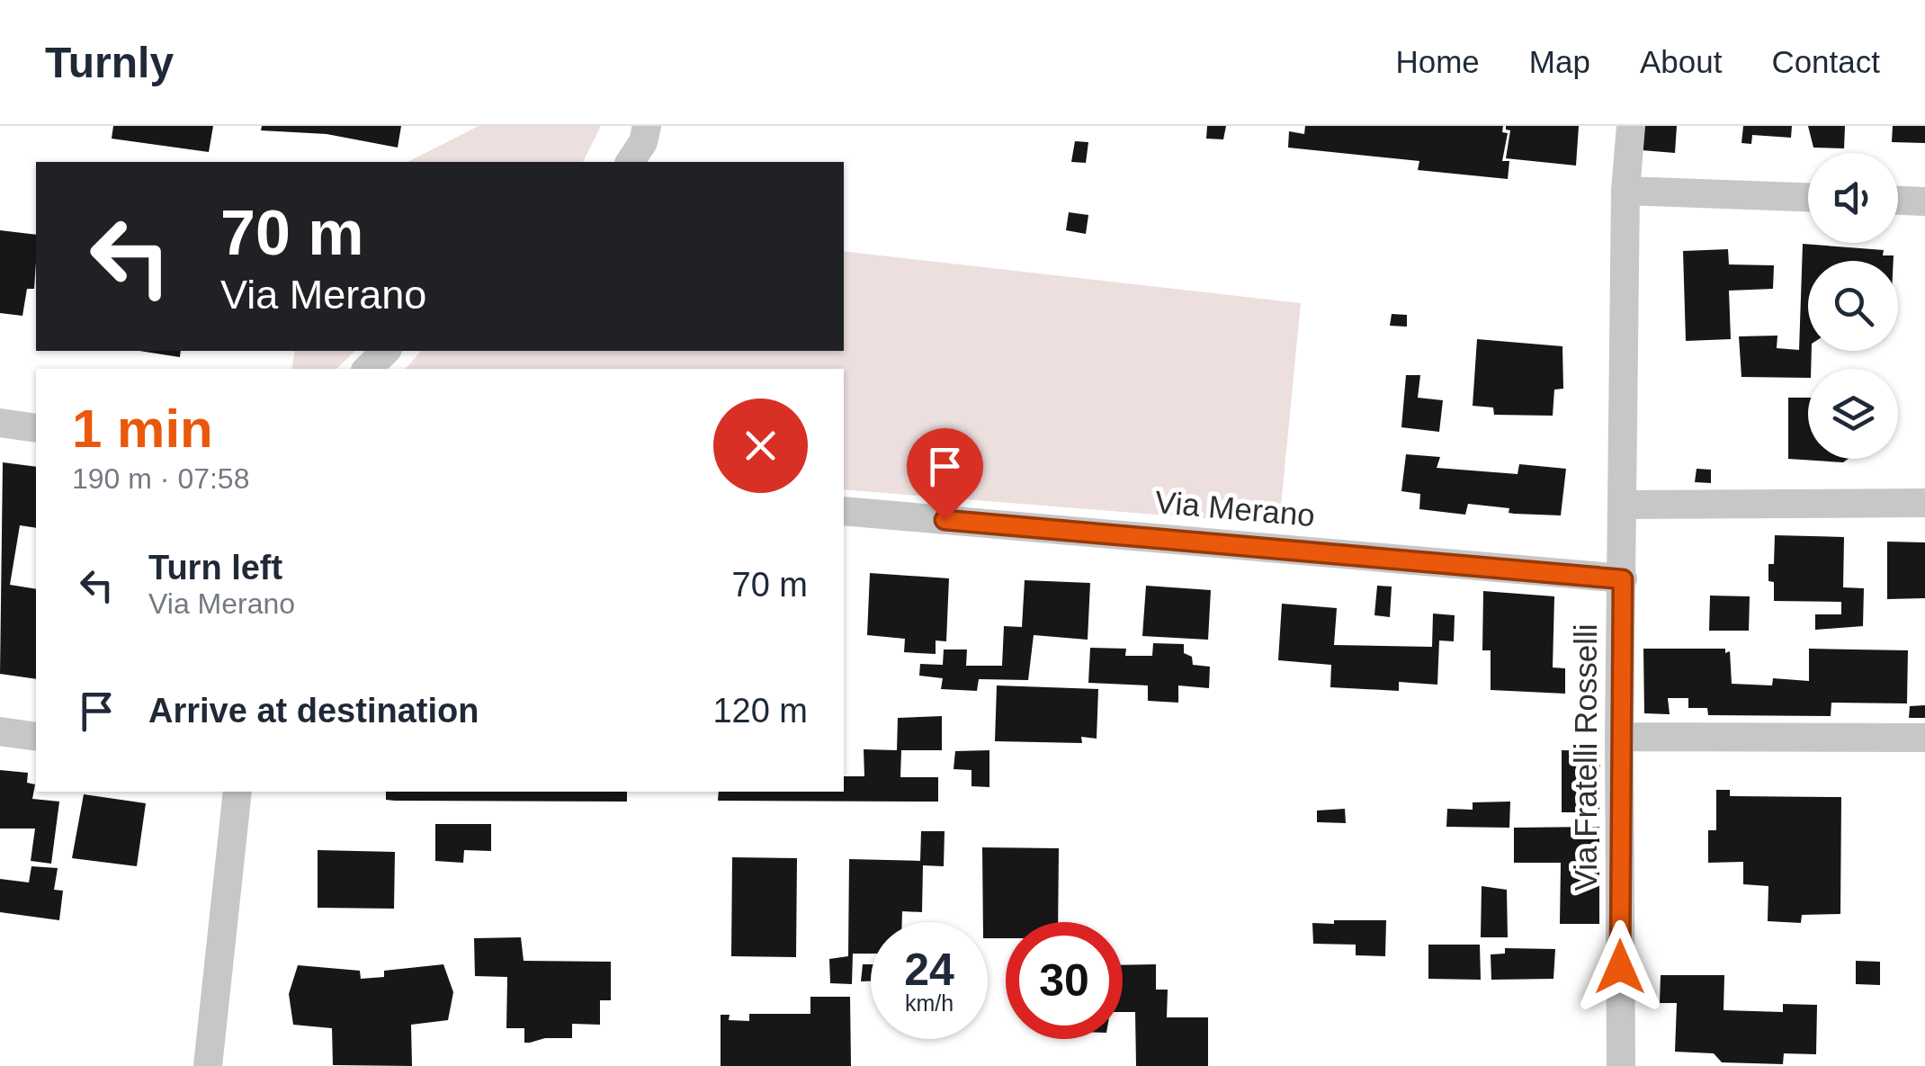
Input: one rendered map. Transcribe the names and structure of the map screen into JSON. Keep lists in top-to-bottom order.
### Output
{
  "streets": {
    "street": ["Via Merano", "Via Fratelli Rosselli"]
  },
  "crossings": [
    ["Via Merano", "Via Fratelli Rosselli"]
  ],
  "page": {
    "header": "Turnly",
    "nav": [
      "Home",
      "Map",
      "About",
      "Contact"
    ],
    "turn": ["70 m", "Via Merano"],
    "heading": ["1 min", "190 m · 07:58"],
    "list": [
      {
        "name": "Turn left",
        "note": "Via Merano",
        "value": "70 m"
      },
      {
        "name": "Arrive at destination",
        "value": "120 m"
      }
    ],
    "speed": "24 km/h",
    "limit": "30"
  }
}
